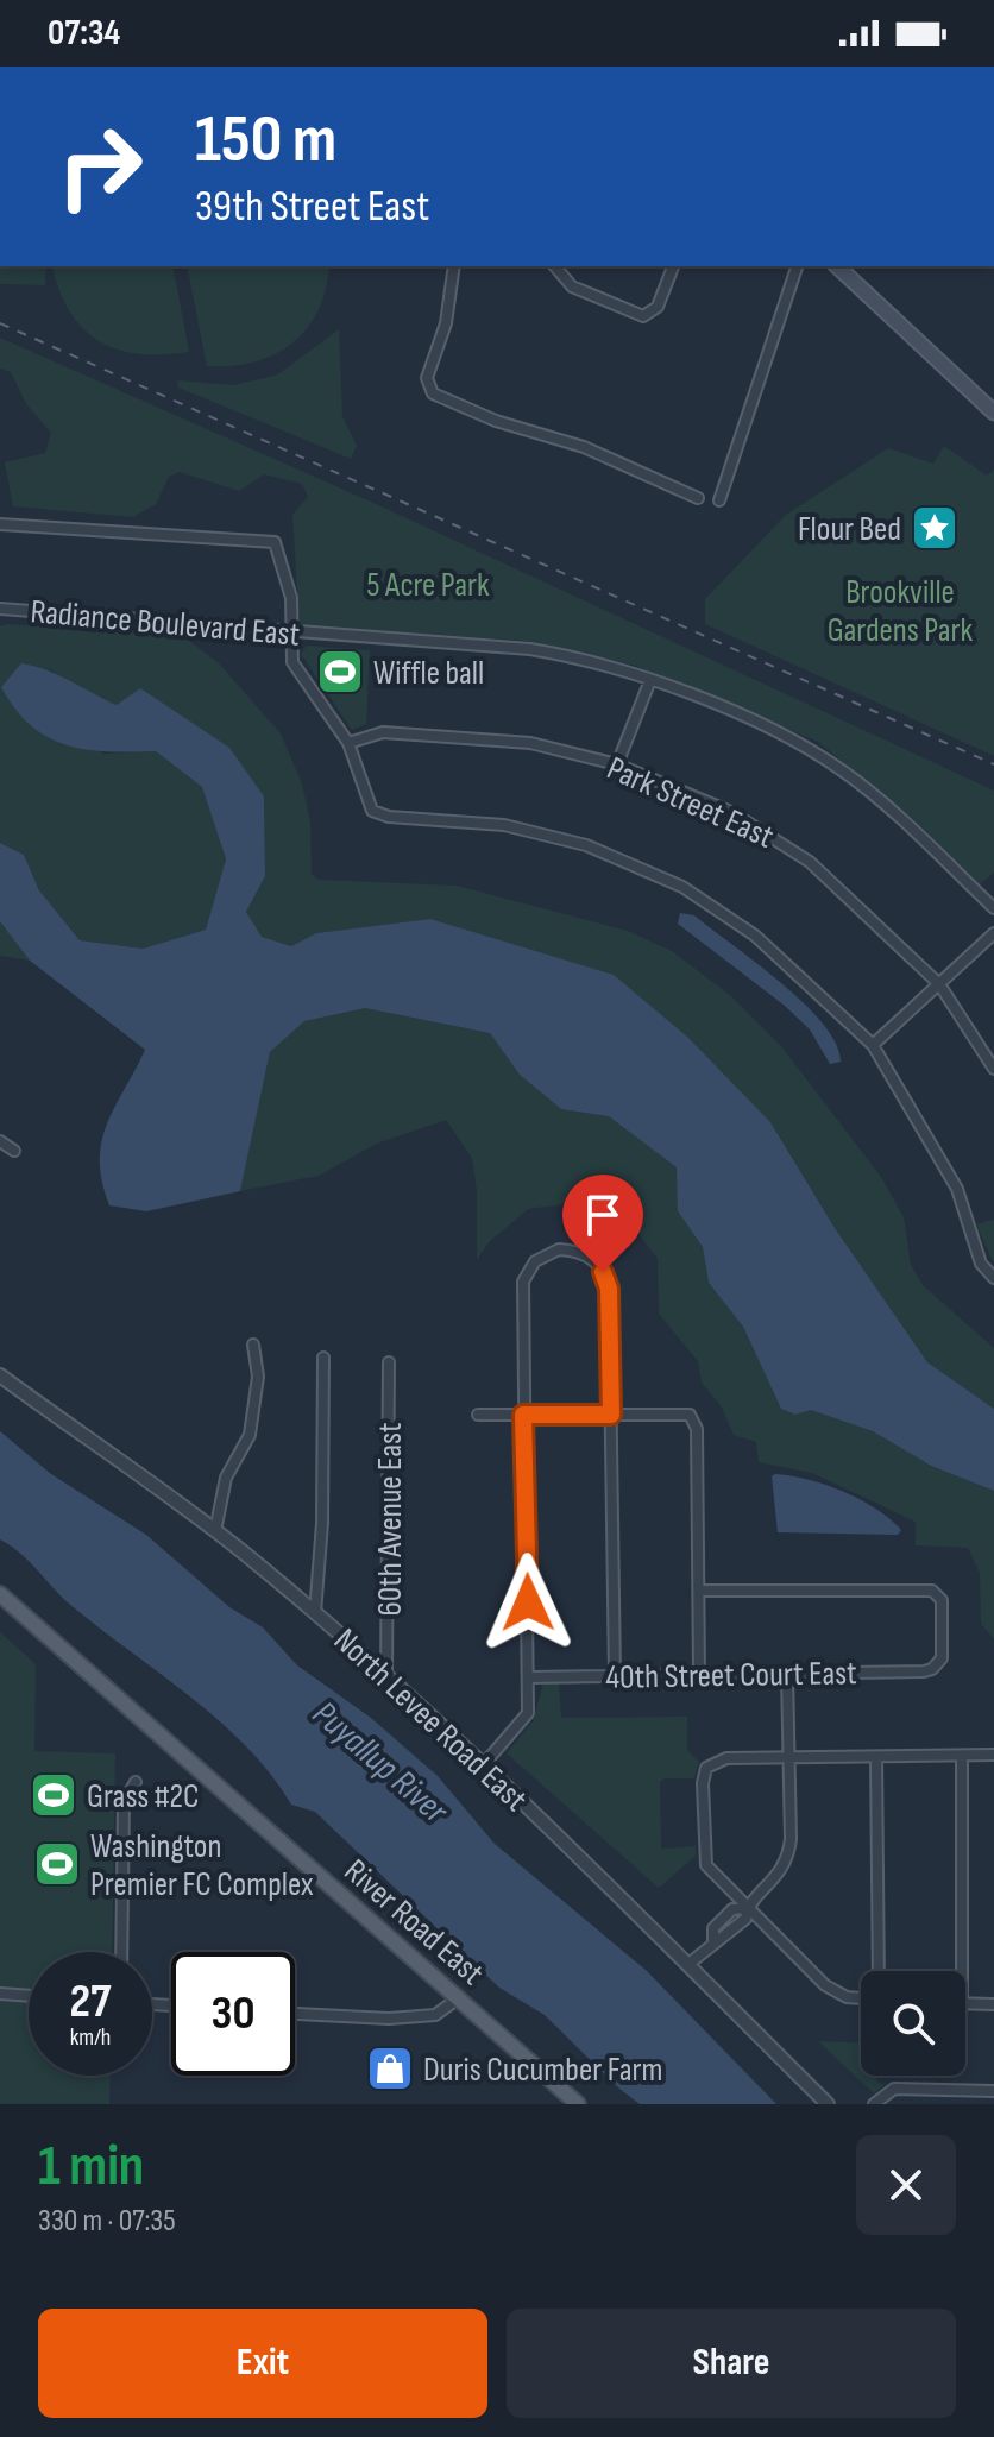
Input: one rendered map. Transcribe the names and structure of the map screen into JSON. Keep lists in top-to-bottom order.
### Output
{
  "streets": {
    "main road": ["River Road East"],
    "street": [
      "Radiance Boulevard East",
      "Park Street East",
      "60th Avenue East",
      "40th Street Court East",
      "North Levee Road East"
    ]
  },
  "crossings": [
    ["60th Avenue East", "North Levee Road East"]
  ],
  "water": ["Puyallup River"],
  "parks": ["5 Acre Park", "Brookville Gardens Park"],
  "places": {
    "place": ["Flour Bed"],
    "sports": ["Wiffle ball", "Grass #2C", "Washington Premier FC Complex"],
    "shop": ["Duris Cucumber Farm"]
  },
  "page": {
    "status": "07:34",
    "turn": ["150 m", "39th Street East"],
    "speed": "27 km/h",
    "limit": "30",
    "heading": ["1 min", "330 m · 07:35"],
    "buttons": ["Exit", "Share"]
  }
}
